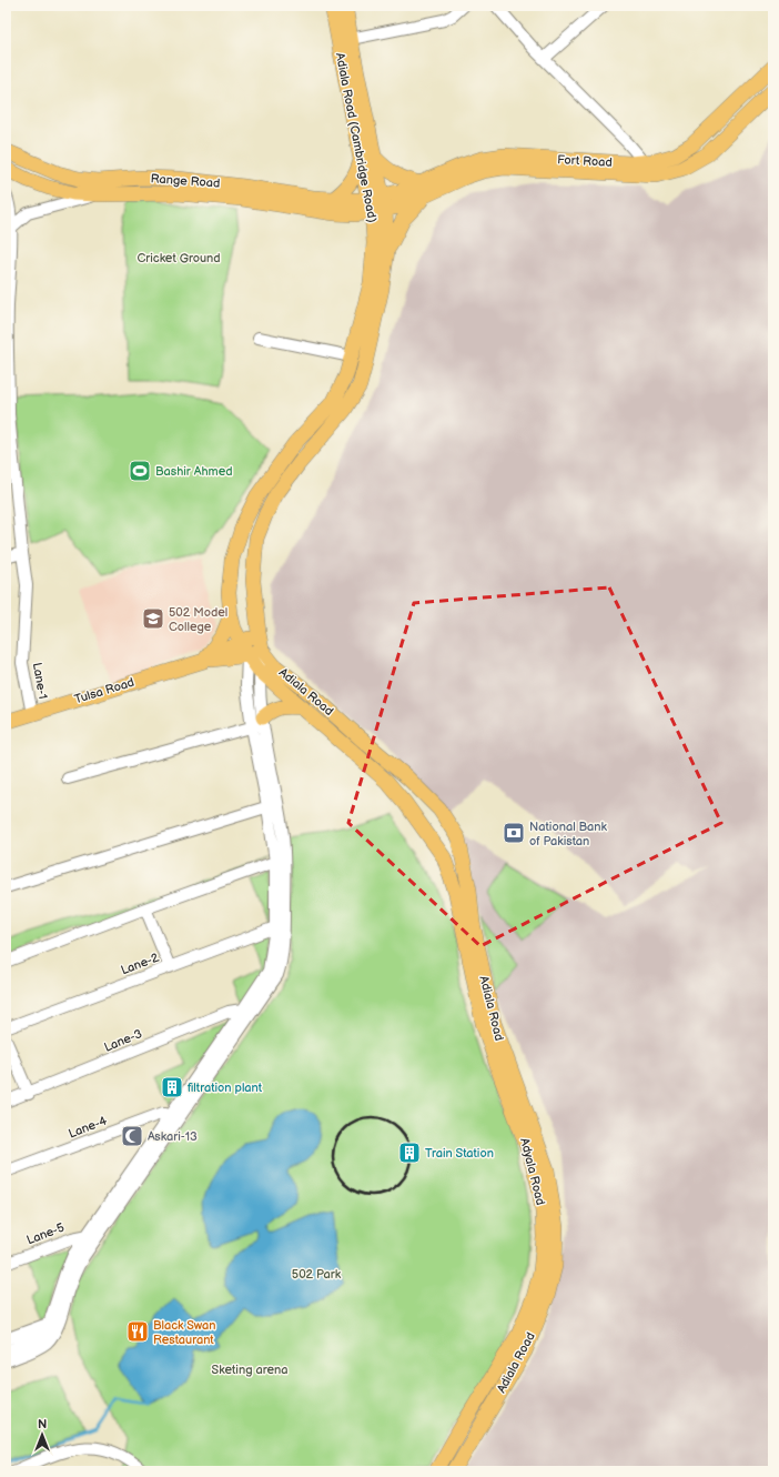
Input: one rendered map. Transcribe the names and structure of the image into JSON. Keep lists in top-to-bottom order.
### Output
{
  "streets": {
    "main road": [
      "Adiala Road (Cambridge Road)",
      "Fort Road",
      "Range Road",
      "Tulsa Road",
      "Adiala Road",
      "Adyala Road"
    ],
    "street": [
      "Lane-1",
      "Lane-2",
      "Lane-3",
      "Lane-4",
      "Lane-5"
    ]
  },
  "crossings": [
    ["Adiala Road (Cambridge Road)", "Fort Road"],
    ["Adiala Road (Cambridge Road)", "Range Road"],
    ["Adiala Road (Cambridge Road)", "Tulsa Road"],
    ["Adiala Road (Cambridge Road)", "Adiala Road"],
    ["Fort Road", "Range Road"],
    ["Lane-1", "Tulsa Road"],
    ["Tulsa Road", "Adiala Road"],
    ["Adiala Road", "Adyala Road"]
  ],
  "parks": ["Cricket Ground", "502 Park", "Sketing arena"],
  "places": {
    "sports": ["Bashir Ahmed"],
    "school or university": ["502 Model College"],
    "bank": ["National Bank of Pakistan"],
    "building": ["filtration plant", "Train Station"],
    "mosque": ["Askari-13"],
    "restaurant": ["Black Swan Restaurant"]
  },
  "north": "top"
}
